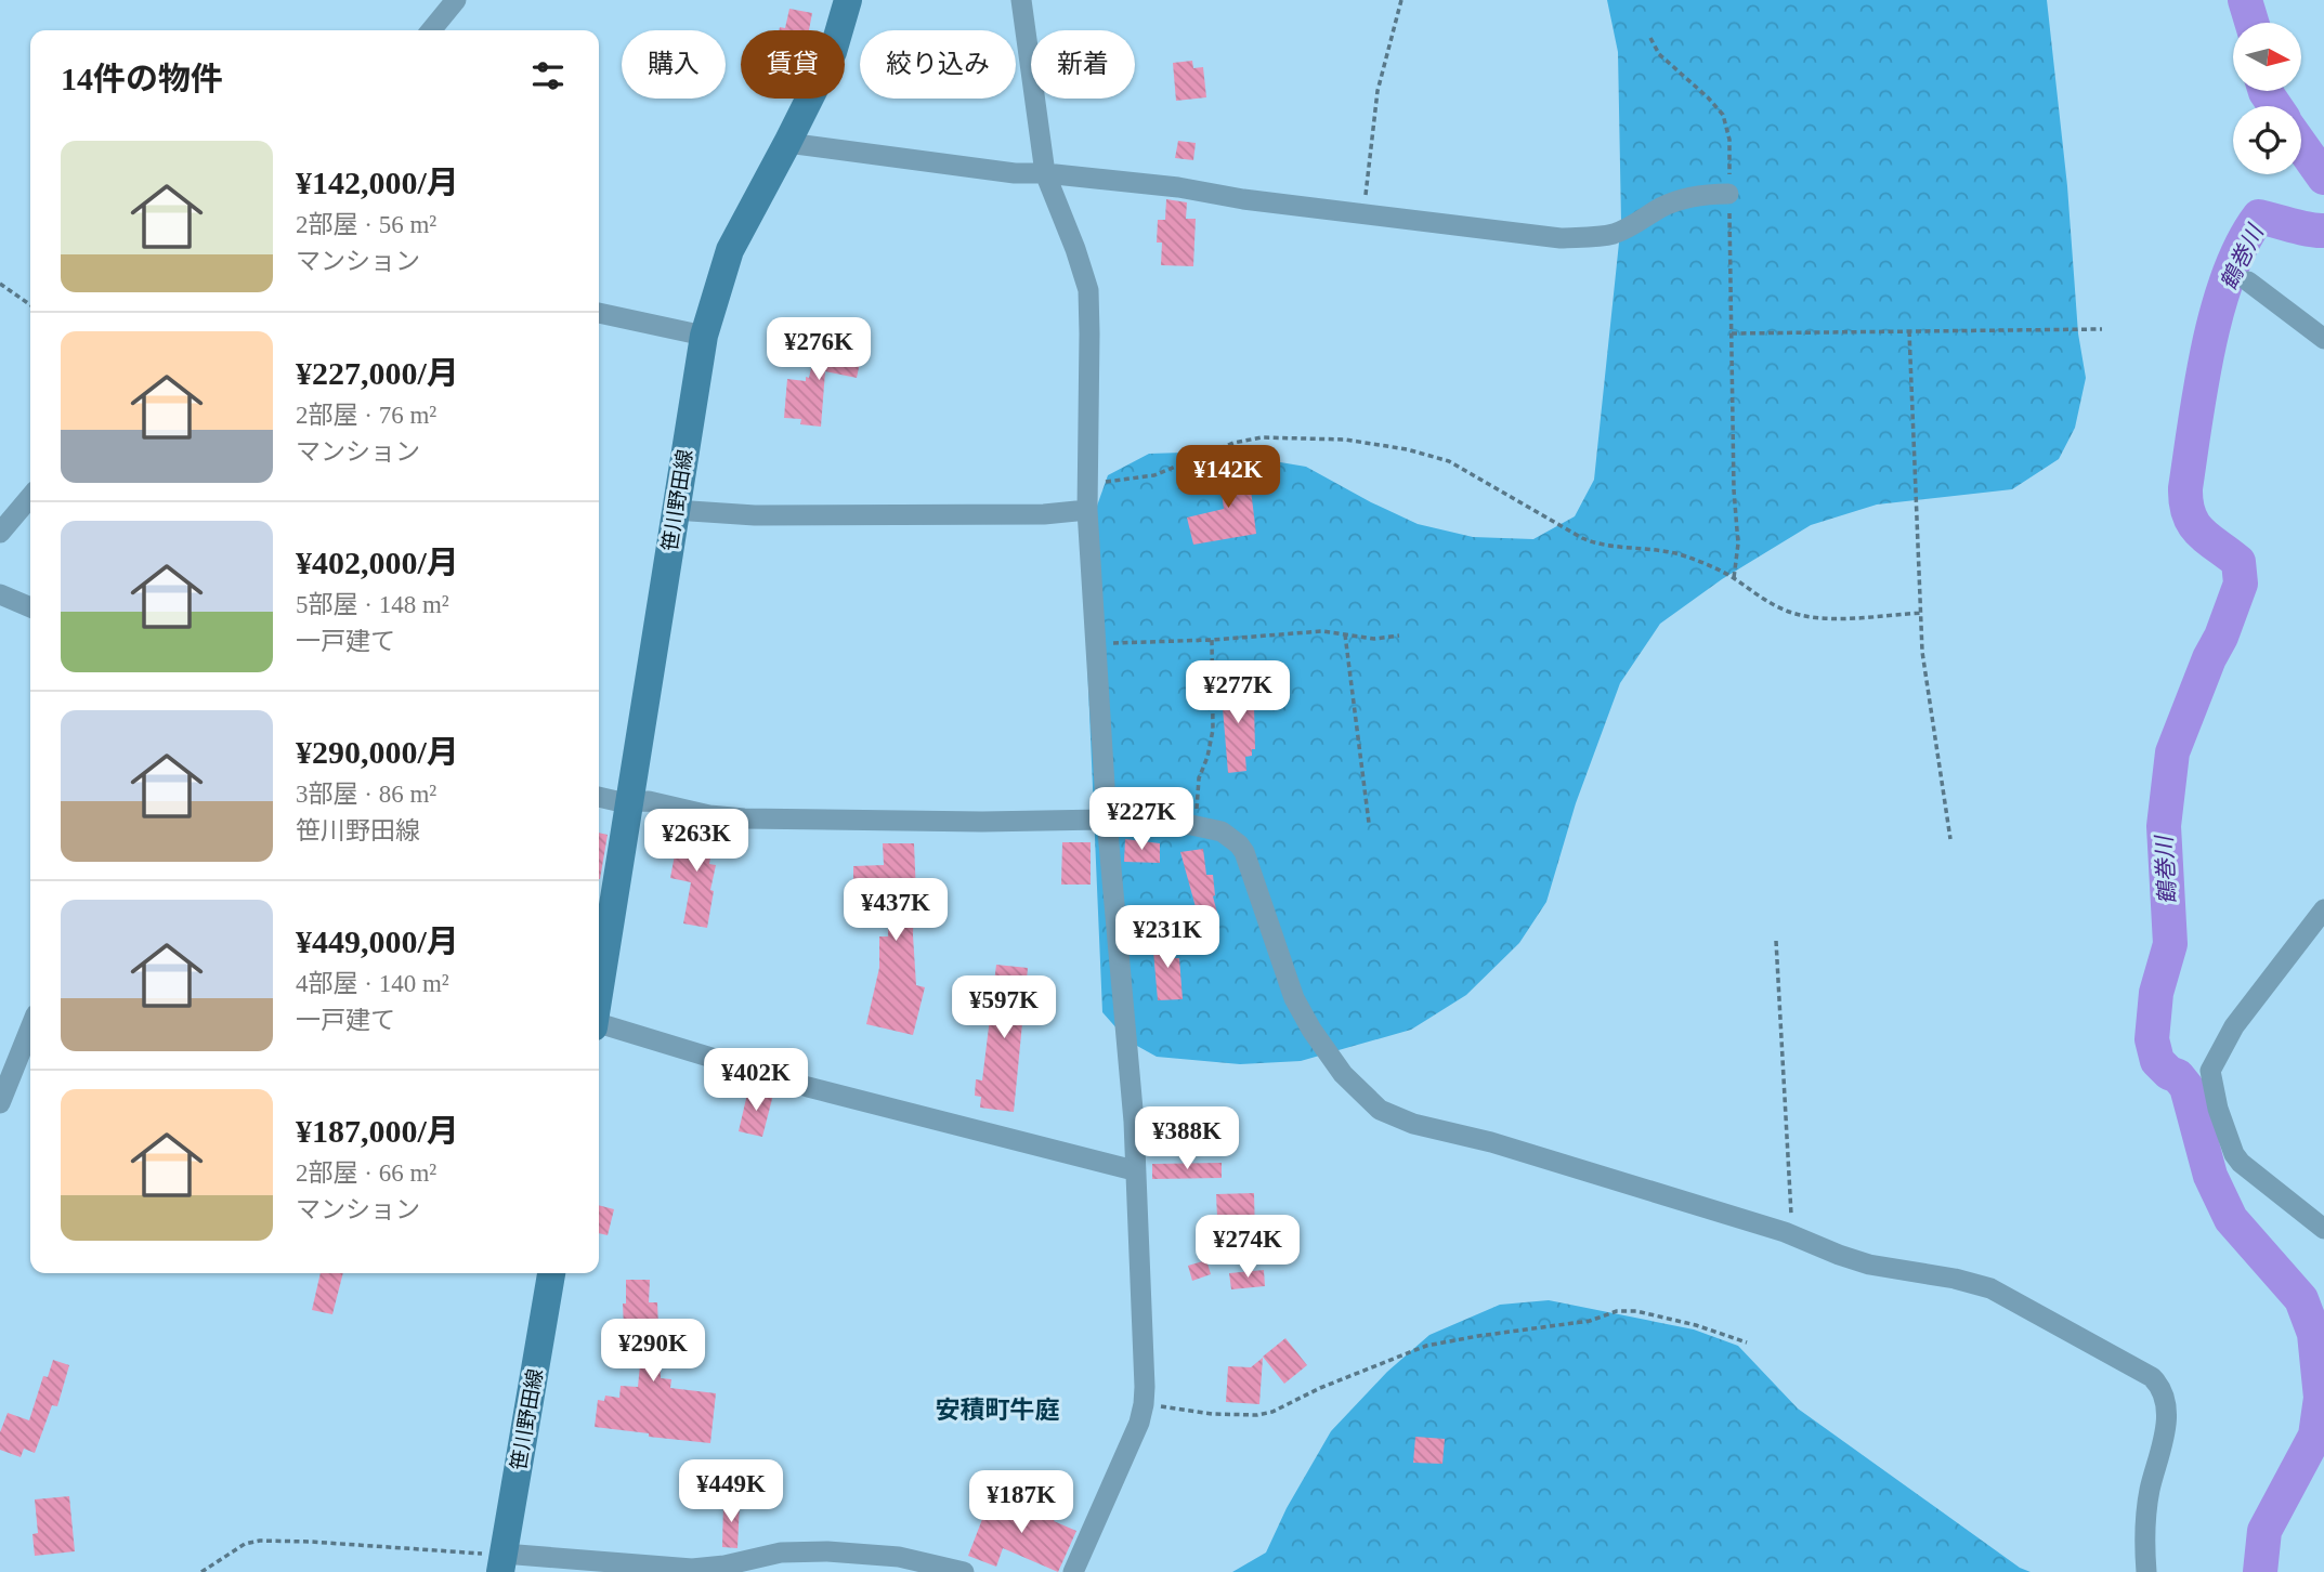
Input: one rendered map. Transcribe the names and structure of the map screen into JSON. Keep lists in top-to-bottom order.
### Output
{
  "streets": {
    "street": ["笹川野田線"]
  },
  "districts": ["安積町牛庭"],
  "water": ["鶴巻川"],
  "north": "right",
  "page": {
    "chip": [
      "購入",
      "賃貸",
      "絞り込み",
      "新着"
    ],
    "heading": "14件の物件",
    "list": [
      {
        "name": "¥142,000/月",
        "note": "2部屋 · 56 m² · マンション"
      },
      {
        "name": "¥227,000/月",
        "note": "2部屋 · 76 m² · マンション"
      },
      {
        "name": "¥402,000/月",
        "note": "5部屋 · 148 m² · 一戸建て"
      },
      {
        "name": "¥290,000/月",
        "note": "3部屋 · 86 m² · 笹川野田線"
      },
      {
        "name": "¥449,000/月",
        "note": "4部屋 · 140 m² · 一戸建て"
      },
      {
        "name": "¥187,000/月",
        "note": "2部屋 · 66 m² · マンション"
      }
    ],
    "price": [
      "¥276K",
      "¥142K",
      "¥277K",
      "¥227K",
      "¥263K",
      "¥437K",
      "¥231K",
      "¥597K",
      "¥402K",
      "¥388K",
      "¥274K",
      "¥290K",
      "¥449K",
      "¥187K"
    ]
  }
}
